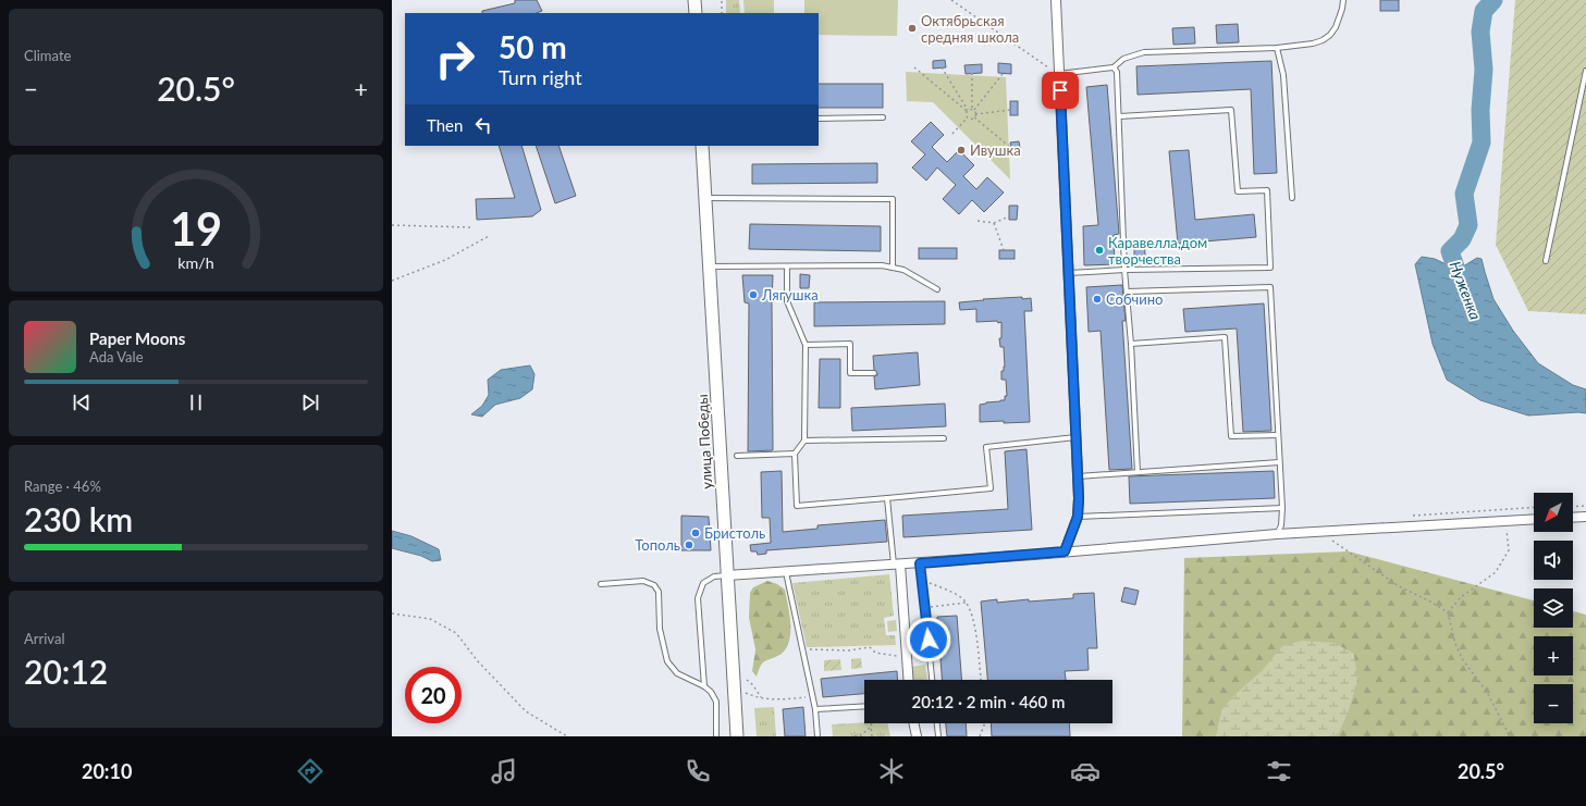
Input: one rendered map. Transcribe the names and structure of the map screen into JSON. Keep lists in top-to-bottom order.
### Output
{
  "streets": {
    "street": ["улица Победы"]
  },
  "water": ["Нуженка"],
  "places": [
    "Октябрьская средняя школа",
    "Ивушка",
    "Каравелла,дом творчества",
    "Лягушка",
    "Собчино",
    "Бристоль",
    "Тополь"
  ],
  "north": "bottom left",
  "page": {
    "tile": [
      "Climate",
      ["Range · 46%", "230 km"],
      ["Arrival", "20:12"]
    ],
    "turn": ["50 m", "Turn right"],
    "heat": ["−", "20.5°", "+"],
    "then": "Then",
    "song": ["Paper Moons", "Ada Vale"],
    "map_buttons": ["+", "−"],
    "limit": "20",
    "trip": "20:12 · 2 min · 460 m",
    "tabs": ["20:10", "20.5°"],
    "gauge": ["19", "km/h"]
  }
}
